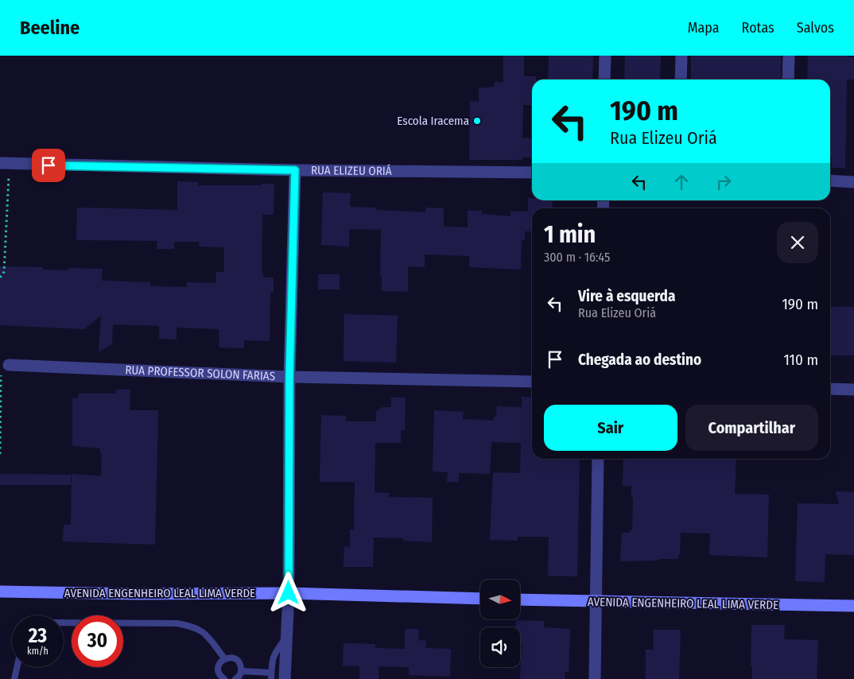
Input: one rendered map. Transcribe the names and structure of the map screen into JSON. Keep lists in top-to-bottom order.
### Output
{
  "streets": {
    "street": ["RUA ELIZEU ORIÁ", "RUA PROFESSOR SOLON FARIAS", "AVENIDA ENGENHEIRO LEAL LIMA VERDE"]
  },
  "places": ["Escola Iracema"],
  "north": "right",
  "page": {
    "header": "Beeline",
    "nav": ["Mapa", "Rotas", "Salvos"],
    "turn": ["190 m", "Rua Elizeu Oriá"],
    "heading": ["1 min", "300 m · 16:45"],
    "list": [
      {
        "name": "Vire à esquerda",
        "note": "Rua Elizeu Oriá",
        "value": "190 m"
      },
      {
        "name": "Chegada ao destino",
        "value": "110 m"
      }
    ],
    "buttons": ["Sair", "Compartilhar"],
    "speed": "23 km/h",
    "limit": "30"
  }
}
